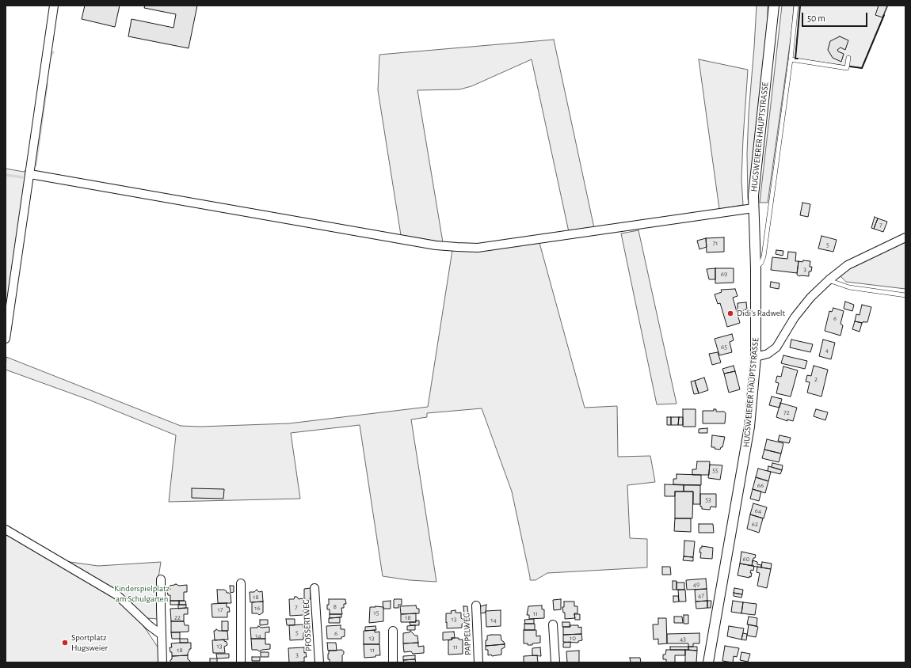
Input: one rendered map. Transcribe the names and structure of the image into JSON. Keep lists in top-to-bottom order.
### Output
{
  "streets": {
    "street": ["HUGSWEIERER HAUPTSTRASSE", "PFOSSERTWEG", "PAPPELWEG"]
  },
  "parks": ["Kinderspielplatz am Schulgarten"],
  "places": ["Didi's Radwelt", "Sportplatz Hugsweier"],
  "house_numbers": [
    "7",
    "71",
    "5",
    "3",
    "69",
    "6",
    "65",
    "4",
    "2",
    "72",
    "55",
    "66",
    "53",
    "64",
    "62",
    "60",
    "49",
    "47",
    "18",
    "8",
    "7",
    "16",
    "17",
    "15",
    "11",
    "22",
    "18",
    "13",
    "14",
    "5",
    "6",
    "14",
    "13",
    "10",
    "43",
    "13",
    "11",
    "18",
    "11",
    "3"
  ],
  "scale_bar": "50 m"
}
